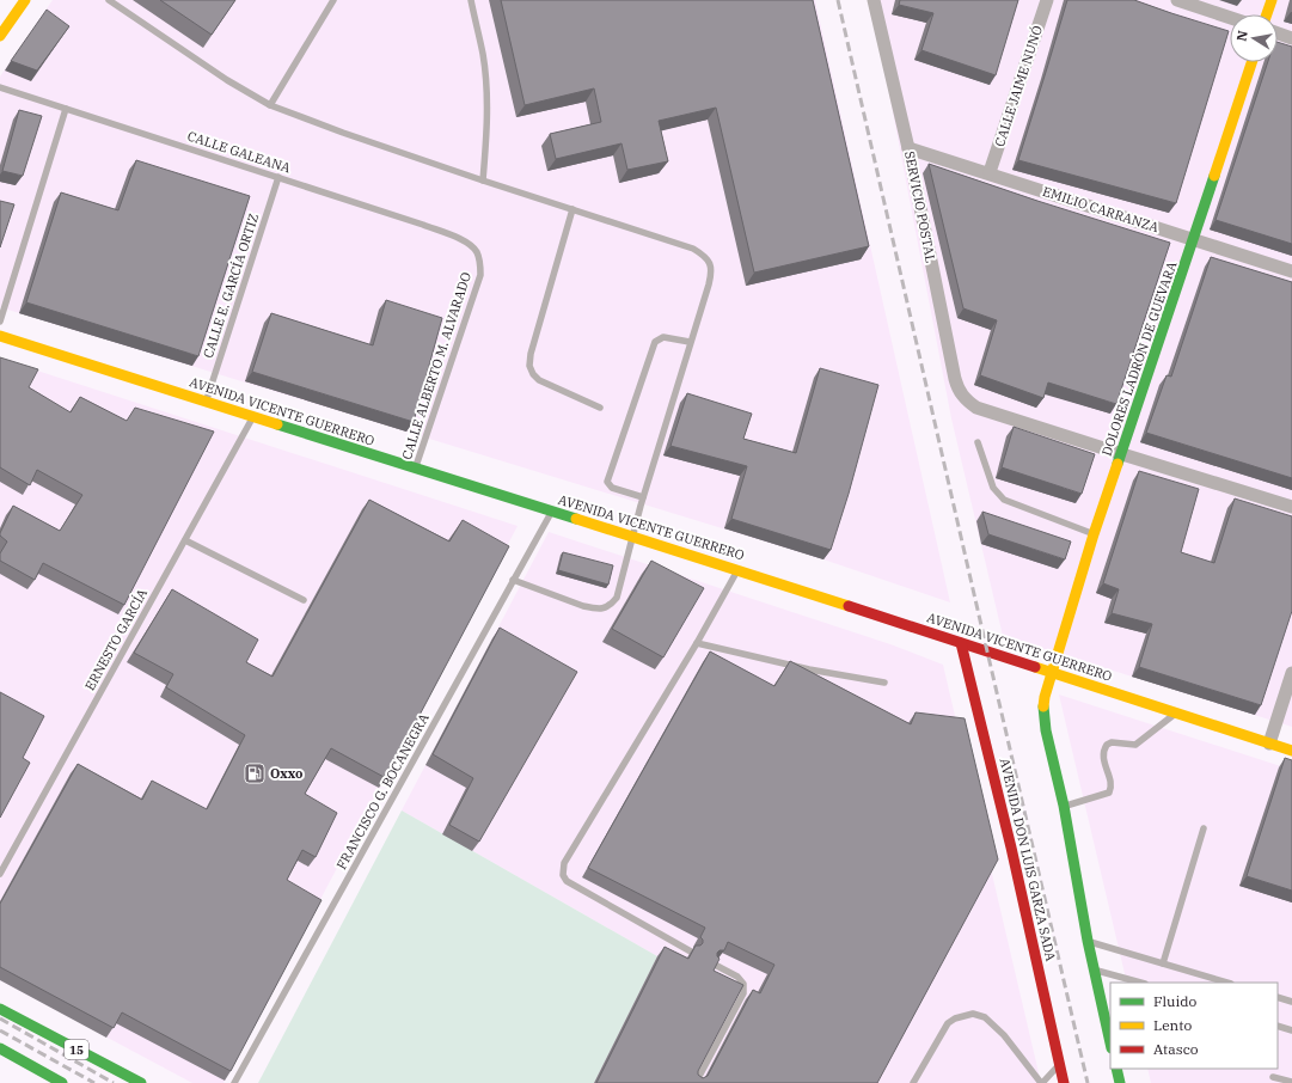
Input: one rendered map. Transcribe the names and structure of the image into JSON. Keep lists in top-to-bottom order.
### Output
{
  "streets": {
    "main road": [
      "DOLORES LADRÒN DE GUEVARA",
      "AVENIDA VICENTE GUERRERO",
      "AVENIDA DON LUIS GARZA SADA",
      "15"
    ],
    "street": ["CALLE JAIME NUNÓ", "SERVICIO POSTAL", "EMILIO CARRANZA"],
    "lane": [
      "CALLE GALEANA",
      "CALLE E. GARCÍA ORTIZ",
      "CALLE ALBERTO M. ALVARADO",
      "ERNESTO GARCÍA",
      "FRANCISCO G. BOCANEGRA"
    ]
  },
  "crossings": [
    ["CALLE JAIME NUNÓ", "EMILIO CARRANZA"],
    ["CALLE GALEANA", "CALLE E. GARCÍA ORTIZ"],
    ["CALLE GALEANA", "CALLE ALBERTO M. ALVARADO"],
    ["SERVICIO POSTAL", "EMILIO CARRANZA"],
    ["SERVICIO POSTAL", "DOLORES LADRÒN DE GUEVARA"],
    ["EMILIO CARRANZA", "DOLORES LADRÒN DE GUEVARA"],
    ["CALLE E. GARCÍA ORTIZ", "AVENIDA VICENTE GUERRERO"],
    ["DOLORES LADRÒN DE GUEVARA", "AVENIDA VICENTE GUERRERO"],
    ["CALLE ALBERTO M. ALVARADO", "AVENIDA VICENTE GUERRERO"],
    ["AVENIDA VICENTE GUERRERO", "ERNESTO GARCÍA"],
    ["AVENIDA VICENTE GUERRERO", "FRANCISCO G. BOCANEGRA"],
    ["AVENIDA VICENTE GUERRERO", "AVENIDA DON LUIS GARZA SADA"]
  ],
  "places": {
    "fuel station": ["Oxxo"]
  },
  "legend": ["Fluido", "Lento", "Atasco"],
  "north": "left"
}
